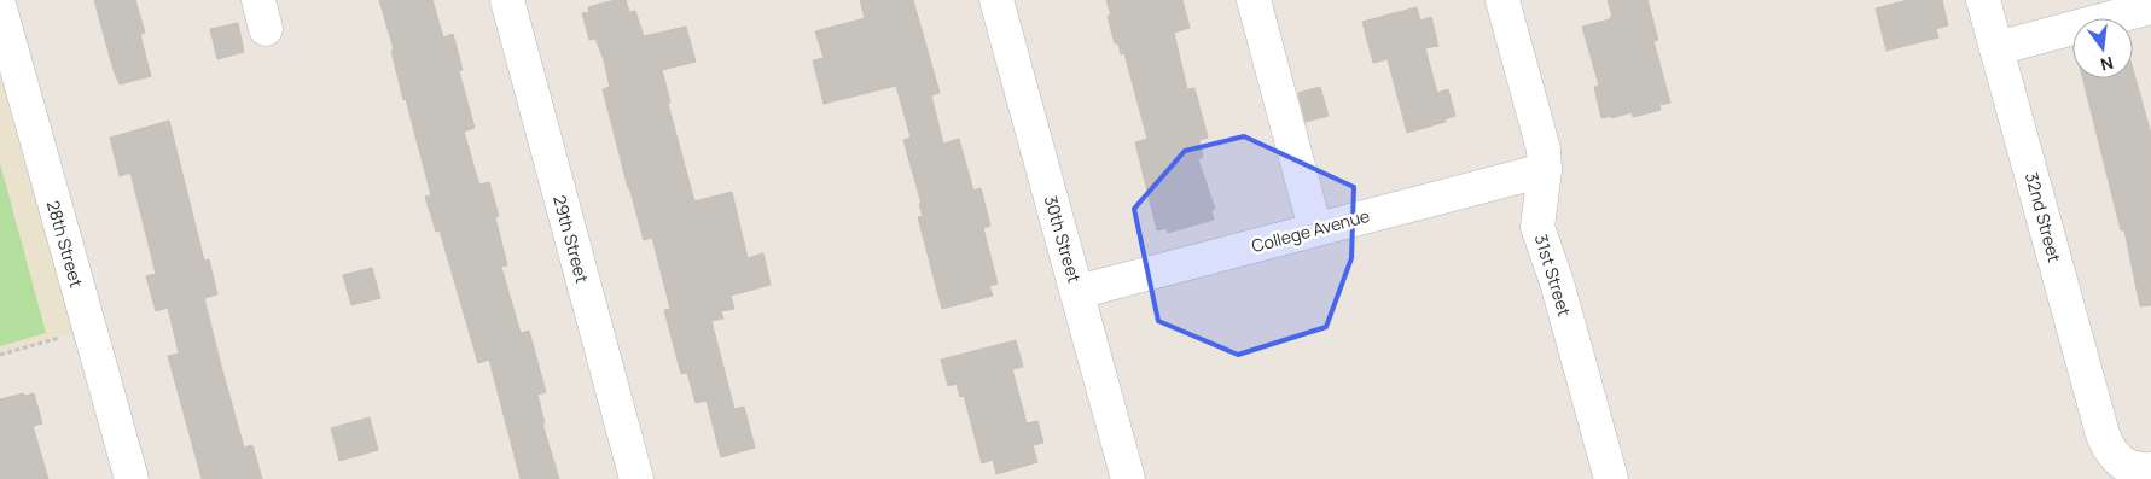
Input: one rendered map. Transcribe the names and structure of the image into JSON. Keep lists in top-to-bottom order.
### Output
{
  "streets": {
    "street": [
      "32nd Street",
      "College Avenue",
      "29th Street",
      "30th Street",
      "28th Street",
      "31st Street"
    ]
  },
  "crossings": [
    ["College Avenue", "30th Street"],
    ["College Avenue", "31st Street"]
  ],
  "north": "bottom"
}
